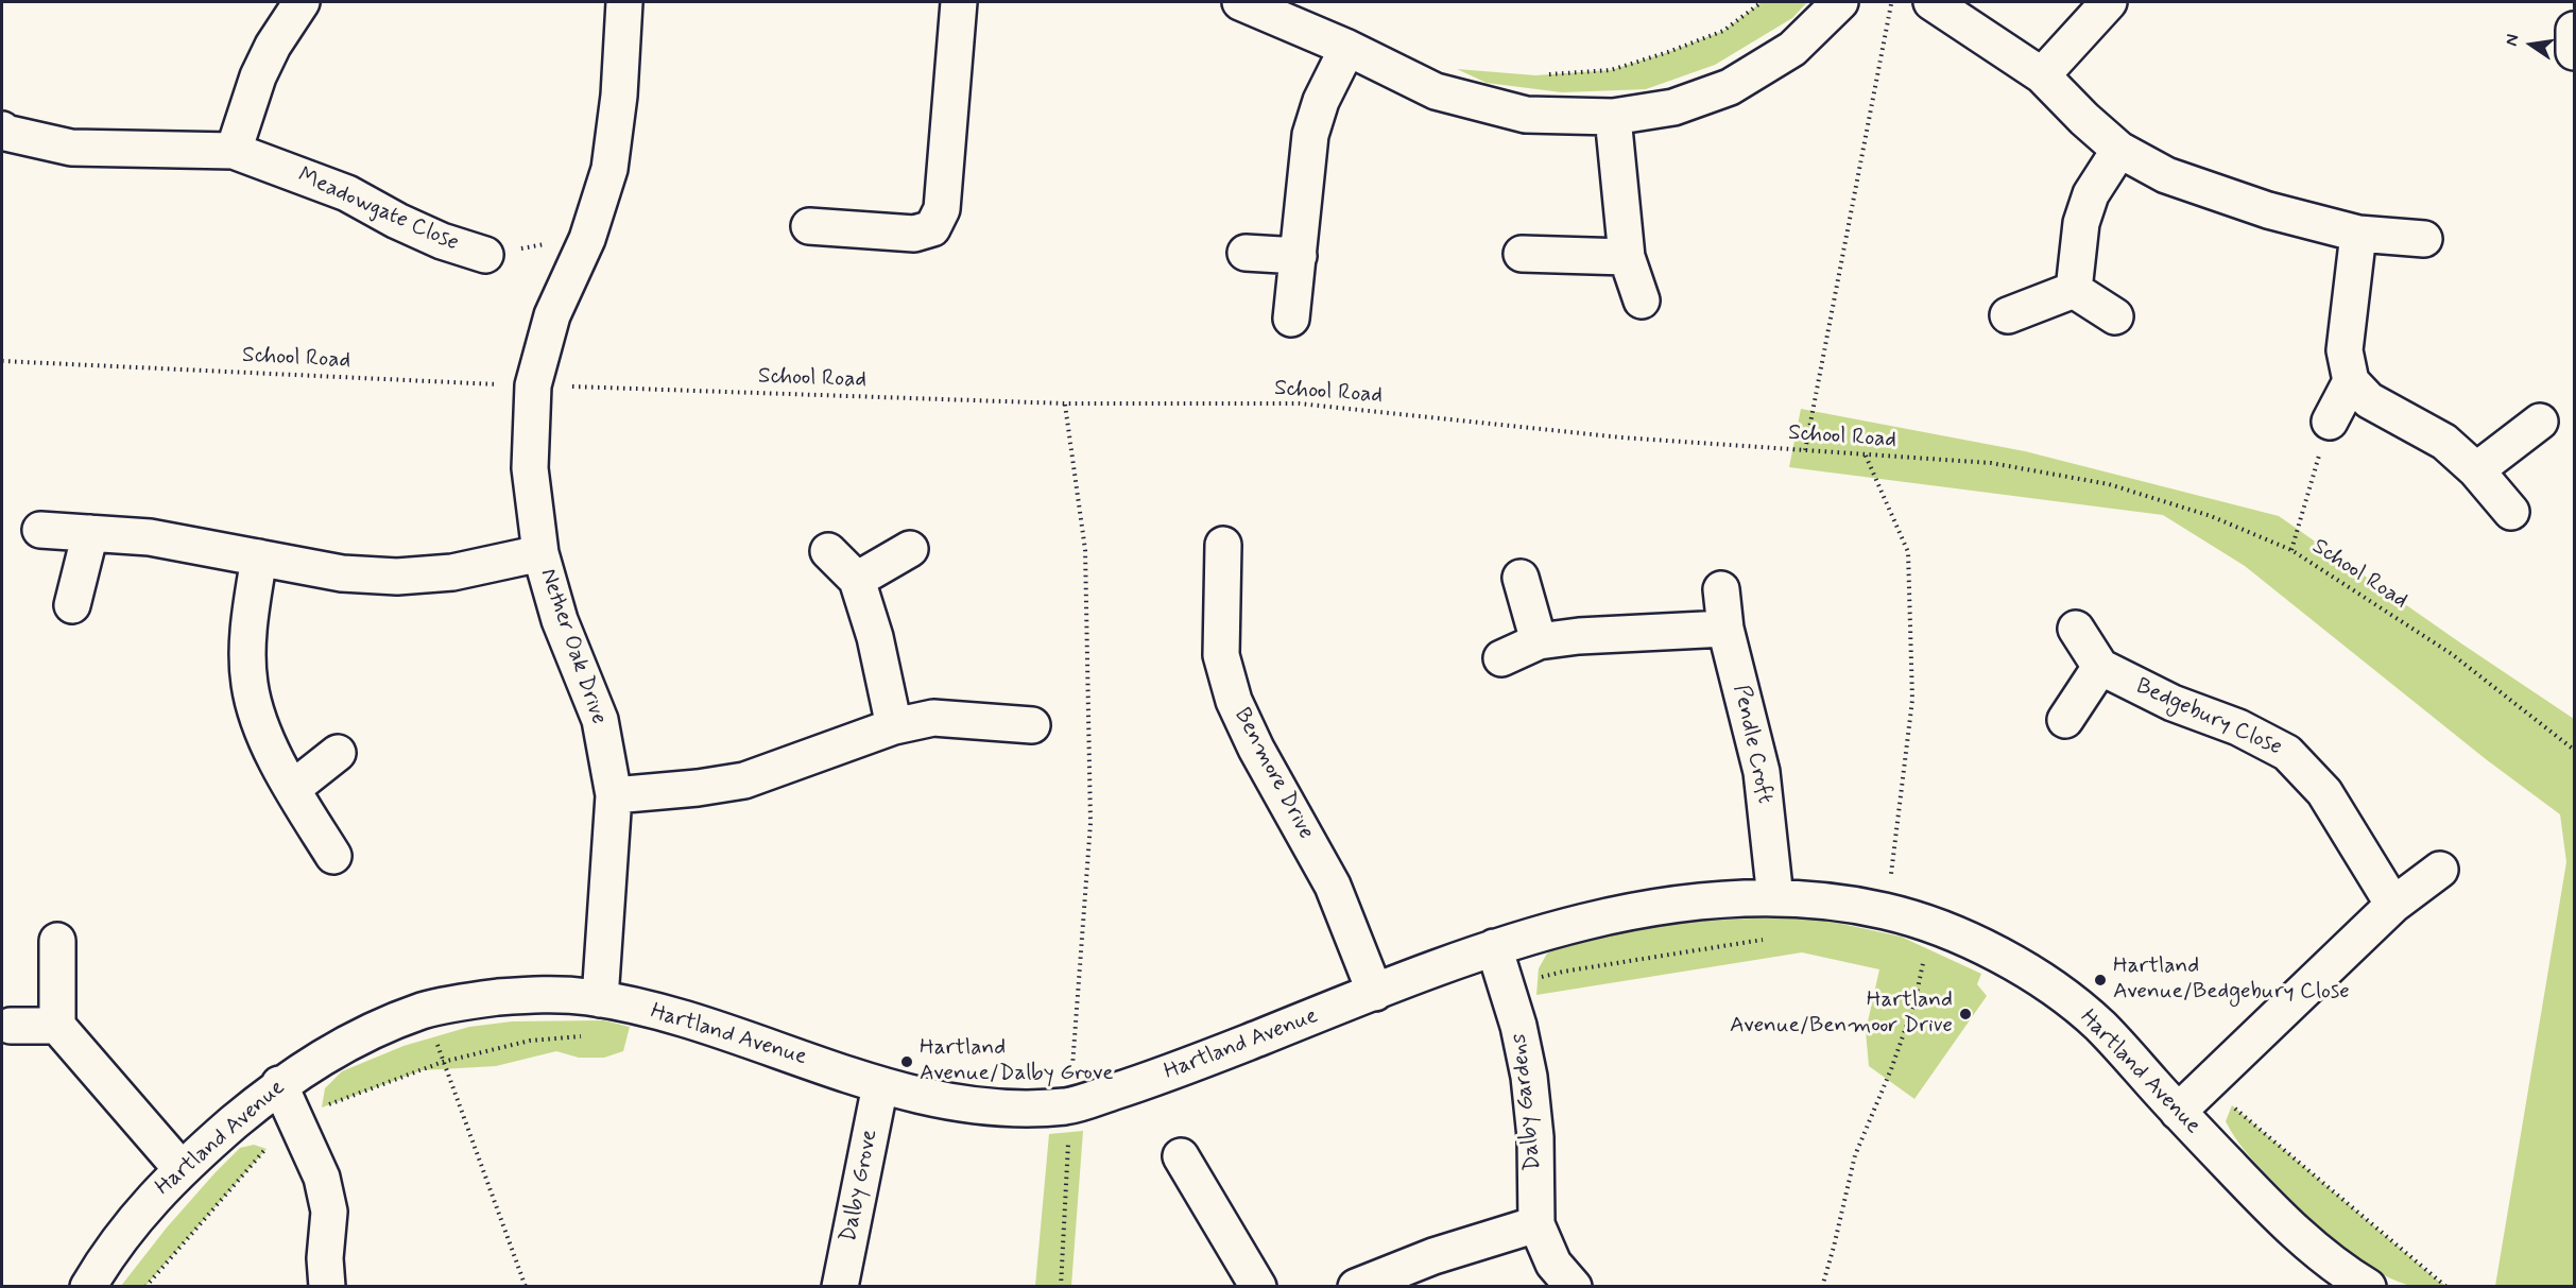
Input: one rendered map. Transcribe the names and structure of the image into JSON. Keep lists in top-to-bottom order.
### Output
{
  "streets": {
    "street": [
      "Meadowgate Close",
      "Nether Oak Drive",
      "Bedgebury Close",
      "Pendle Croft",
      "Benmore Drive",
      "Hartland Avenue",
      "Dalby Gardens",
      "Dalby Grove"
    ],
    "path": ["School Road"]
  },
  "crossings": [
    ["School Road", "Nether Oak Drive"],
    ["Nether Oak Drive", "Hartland Avenue"],
    ["Pendle Croft", "Hartland Avenue"],
    ["Benmore Drive", "Hartland Avenue"],
    ["Hartland Avenue", "Dalby Gardens"],
    ["Hartland Avenue", "Dalby Grove"]
  ],
  "places": ["Hartland Avenue/Bedgebury Close", "Hartland Avenue/Benmoor Drive", "Hartland Avenue/Dalby Grove"],
  "north": "left"
}
